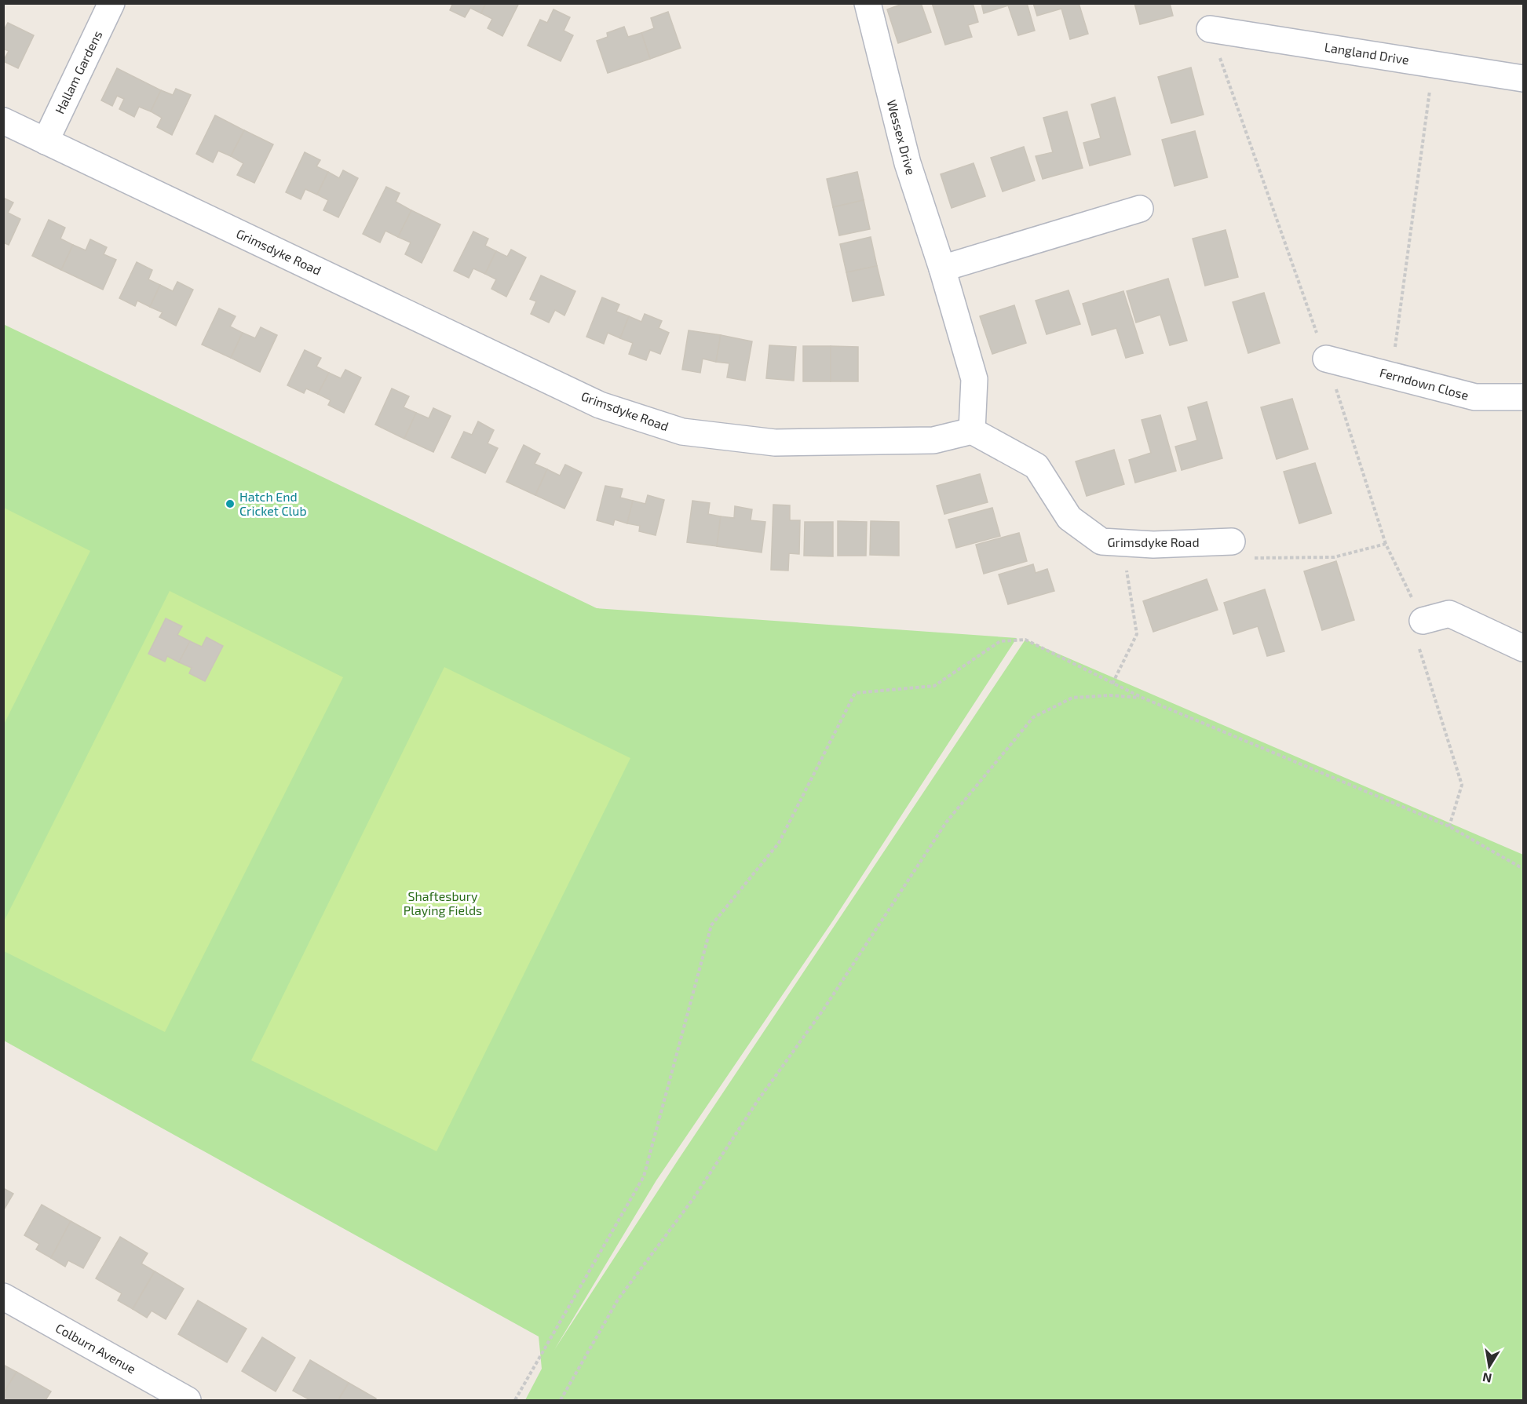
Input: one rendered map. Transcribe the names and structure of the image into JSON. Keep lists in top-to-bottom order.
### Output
{
  "streets": {
    "street": [
      "Langland Drive",
      "Hallam Gardens",
      "Wessex Drive",
      "Grimsdyke Road",
      "Ferndown Close",
      "Colburn Avenue"
    ]
  },
  "crossings": [
    ["Hallam Gardens", "Grimsdyke Road"],
    ["Wessex Drive", "Grimsdyke Road"]
  ],
  "parks": ["Shaftesbury Playing Fields"],
  "places": ["Hatch End Cricket Club"],
  "north": "bottom"
}
